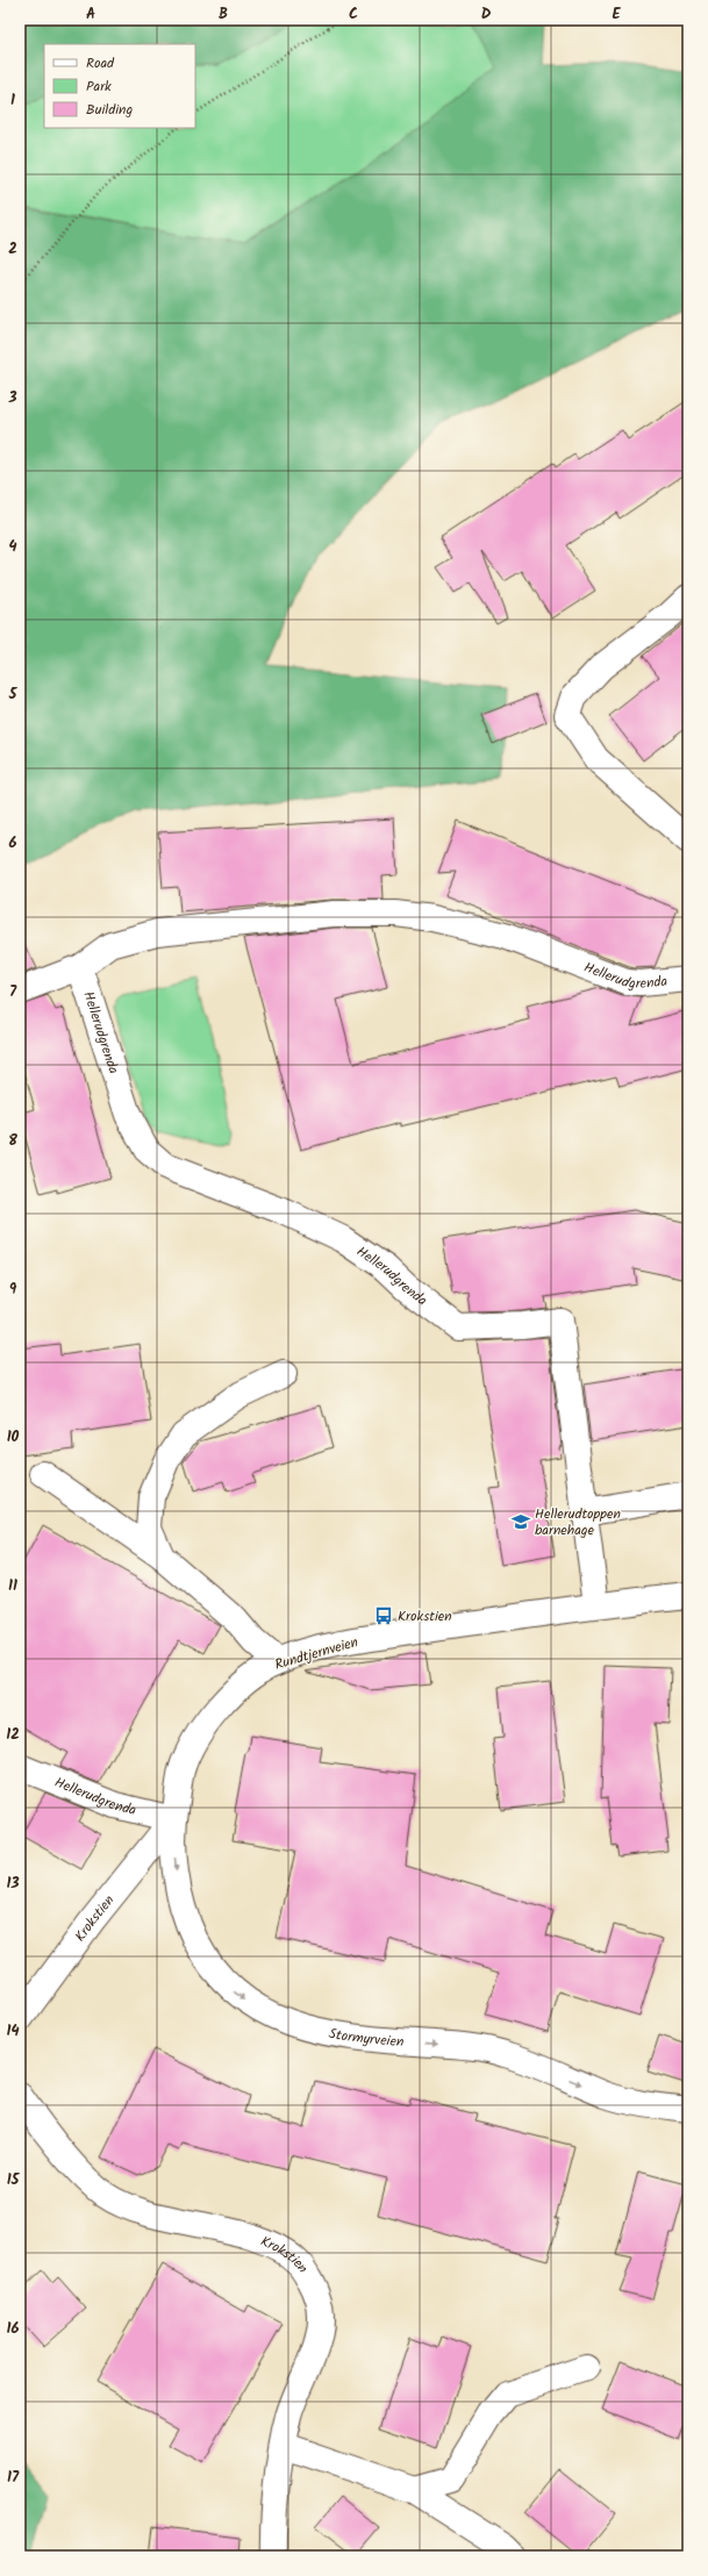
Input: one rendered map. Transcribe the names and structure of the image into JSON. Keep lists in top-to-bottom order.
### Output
{
  "streets": {
    "street": [
      "Hellerudgrenda",
      "Rundtjernveien",
      "Krokstien",
      "Stormyrveien"
    ]
  },
  "crossings": [
    ["Hellerudgrenda", "Rundtjernveien"],
    ["Hellerudgrenda", "Krokstien"],
    ["Hellerudgrenda", "Stormyrveien"],
    ["Rundtjernveien", "Krokstien"],
    ["Rundtjernveien", "Stormyrveien"],
    ["Krokstien", "Stormyrveien"]
  ],
  "one_way": ["Stormyrveien"],
  "places": {
    "school or university": ["Hellerudtoppen barnehage"],
    "bus stop": ["Krokstien"]
  },
  "legend": ["Road", "Park", "Building"],
  "grid": {
    "columns": [
      "A",
      "B",
      "C",
      "D",
      "E"
    ],
    "rows": [
      "1",
      "2",
      "3",
      "4",
      "5",
      "6",
      "7",
      "8",
      "9",
      "10",
      "11",
      "12",
      "13",
      "14",
      "15",
      "16",
      "17"
    ]
  }
}
